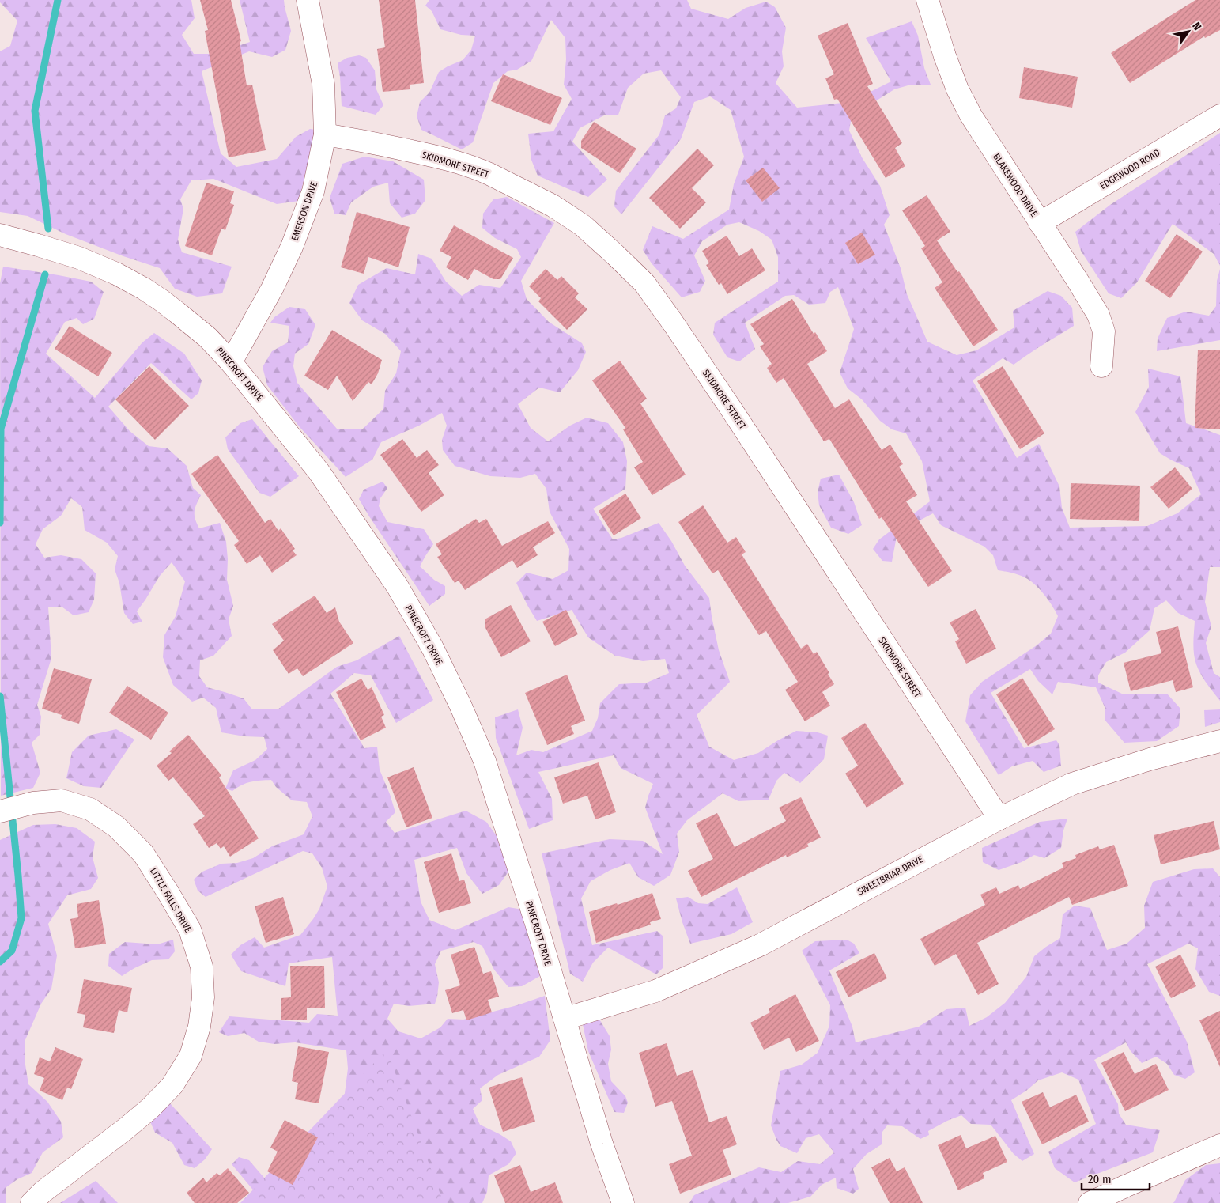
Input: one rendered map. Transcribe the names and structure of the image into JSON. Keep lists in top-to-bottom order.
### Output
{
  "streets": {
    "street": [
      "SKIDMORE STREET",
      "EDGEWOOD ROAD",
      "BLAKEWOOD DRIVE",
      "EMERSON DRIVE",
      "PINECROFT DRIVE",
      "SWEETBRIAR DRIVE",
      "LITTLE FALLS DRIVE"
    ]
  },
  "crossings": [
    ["SKIDMORE STREET", "EMERSON DRIVE"],
    ["SKIDMORE STREET", "SWEETBRIAR DRIVE"],
    ["EDGEWOOD ROAD", "BLAKEWOOD DRIVE"],
    ["EMERSON DRIVE", "PINECROFT DRIVE"],
    ["PINECROFT DRIVE", "SWEETBRIAR DRIVE"]
  ],
  "scale_bar": "20 m",
  "north": "top right"
}
